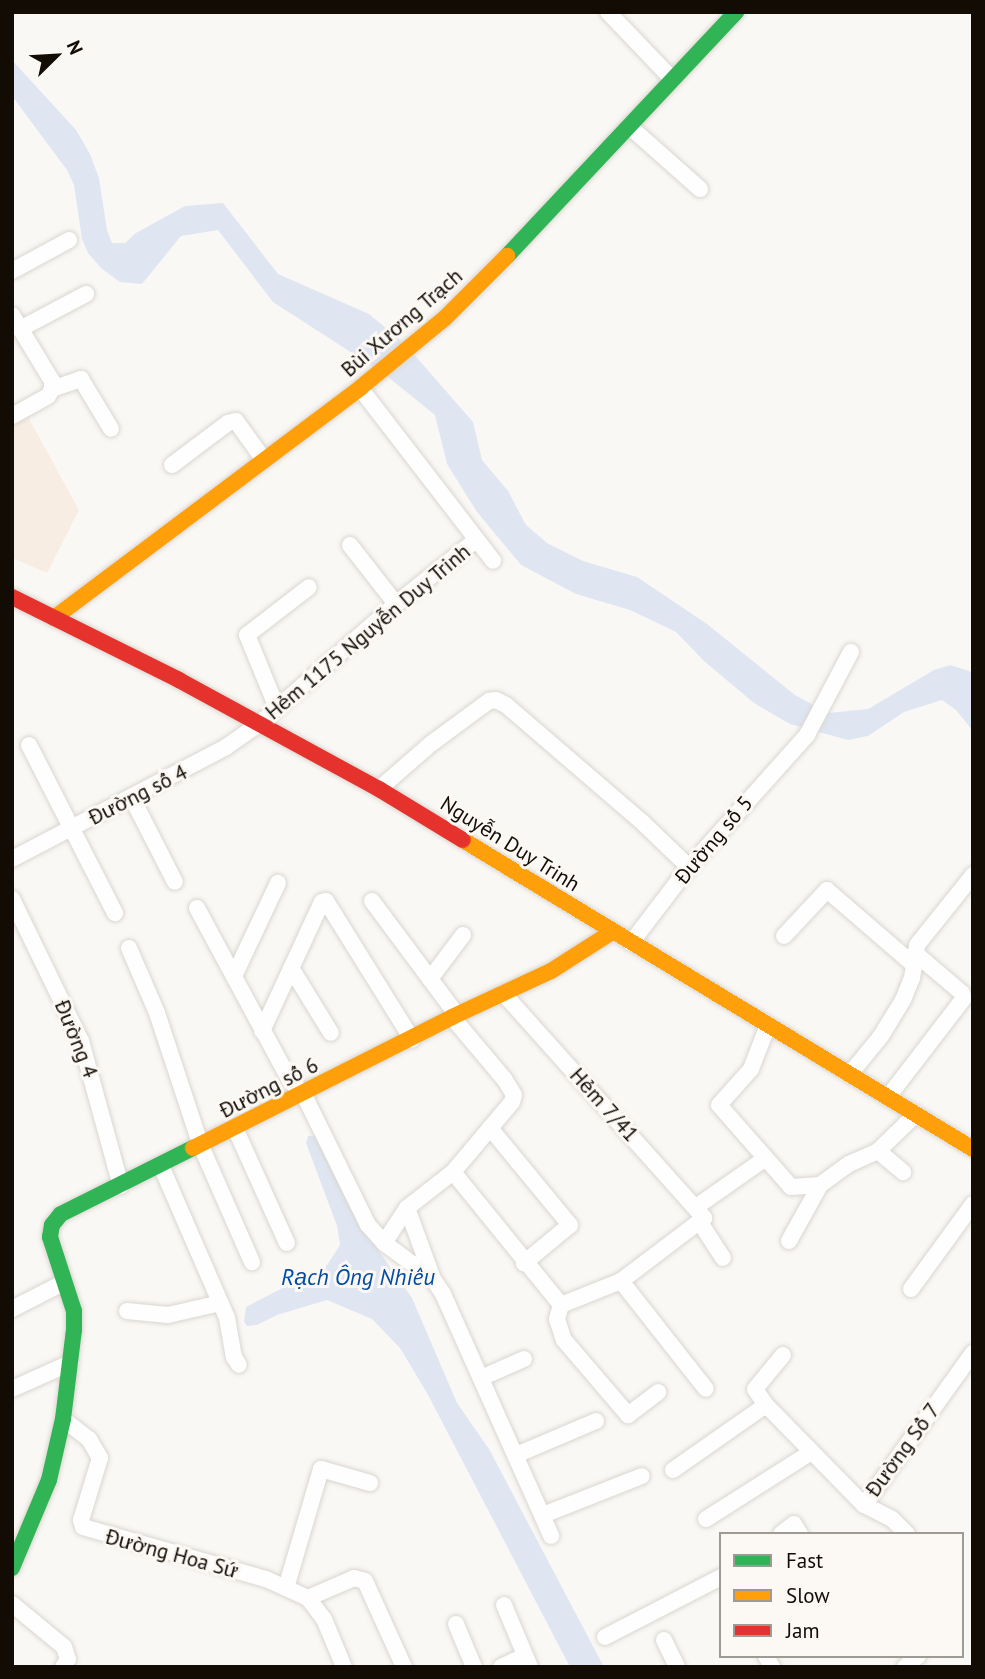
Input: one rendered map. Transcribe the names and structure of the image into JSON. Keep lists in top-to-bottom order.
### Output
{
  "streets": {
    "street": [
      "Bùi Xương Trạch",
      "Hẻm 1175 Nguyễn Duy Trinh",
      "Đường số 4",
      "Đường số 5",
      "Nguyễn Duy Trinh",
      "Đường 4",
      "Đường số 6",
      "Hẻm 7/41",
      "Đường Số 7",
      "Đường Hoa Sứ"
    ]
  },
  "crossings": [
    ["Bùi Xương Trạch", "Nguyễn Duy Trinh"],
    ["Hẻm 1175 Nguyễn Duy Trinh", "Đường số 4"],
    ["Hẻm 1175 Nguyễn Duy Trinh", "Nguyễn Duy Trinh"],
    ["Đường số 4", "Nguyễn Duy Trinh"],
    ["Đường số 5", "Nguyễn Duy Trinh"],
    ["Nguyễn Duy Trinh", "Đường số 6"],
    ["Đường 4", "Đường số 6"],
    ["Đường số 6", "Hẻm 7/41"]
  ],
  "water": ["Rạch Ông Nhiêu"],
  "legend": ["Fast", "Slow", "Jam"],
  "north": "top right"
}
